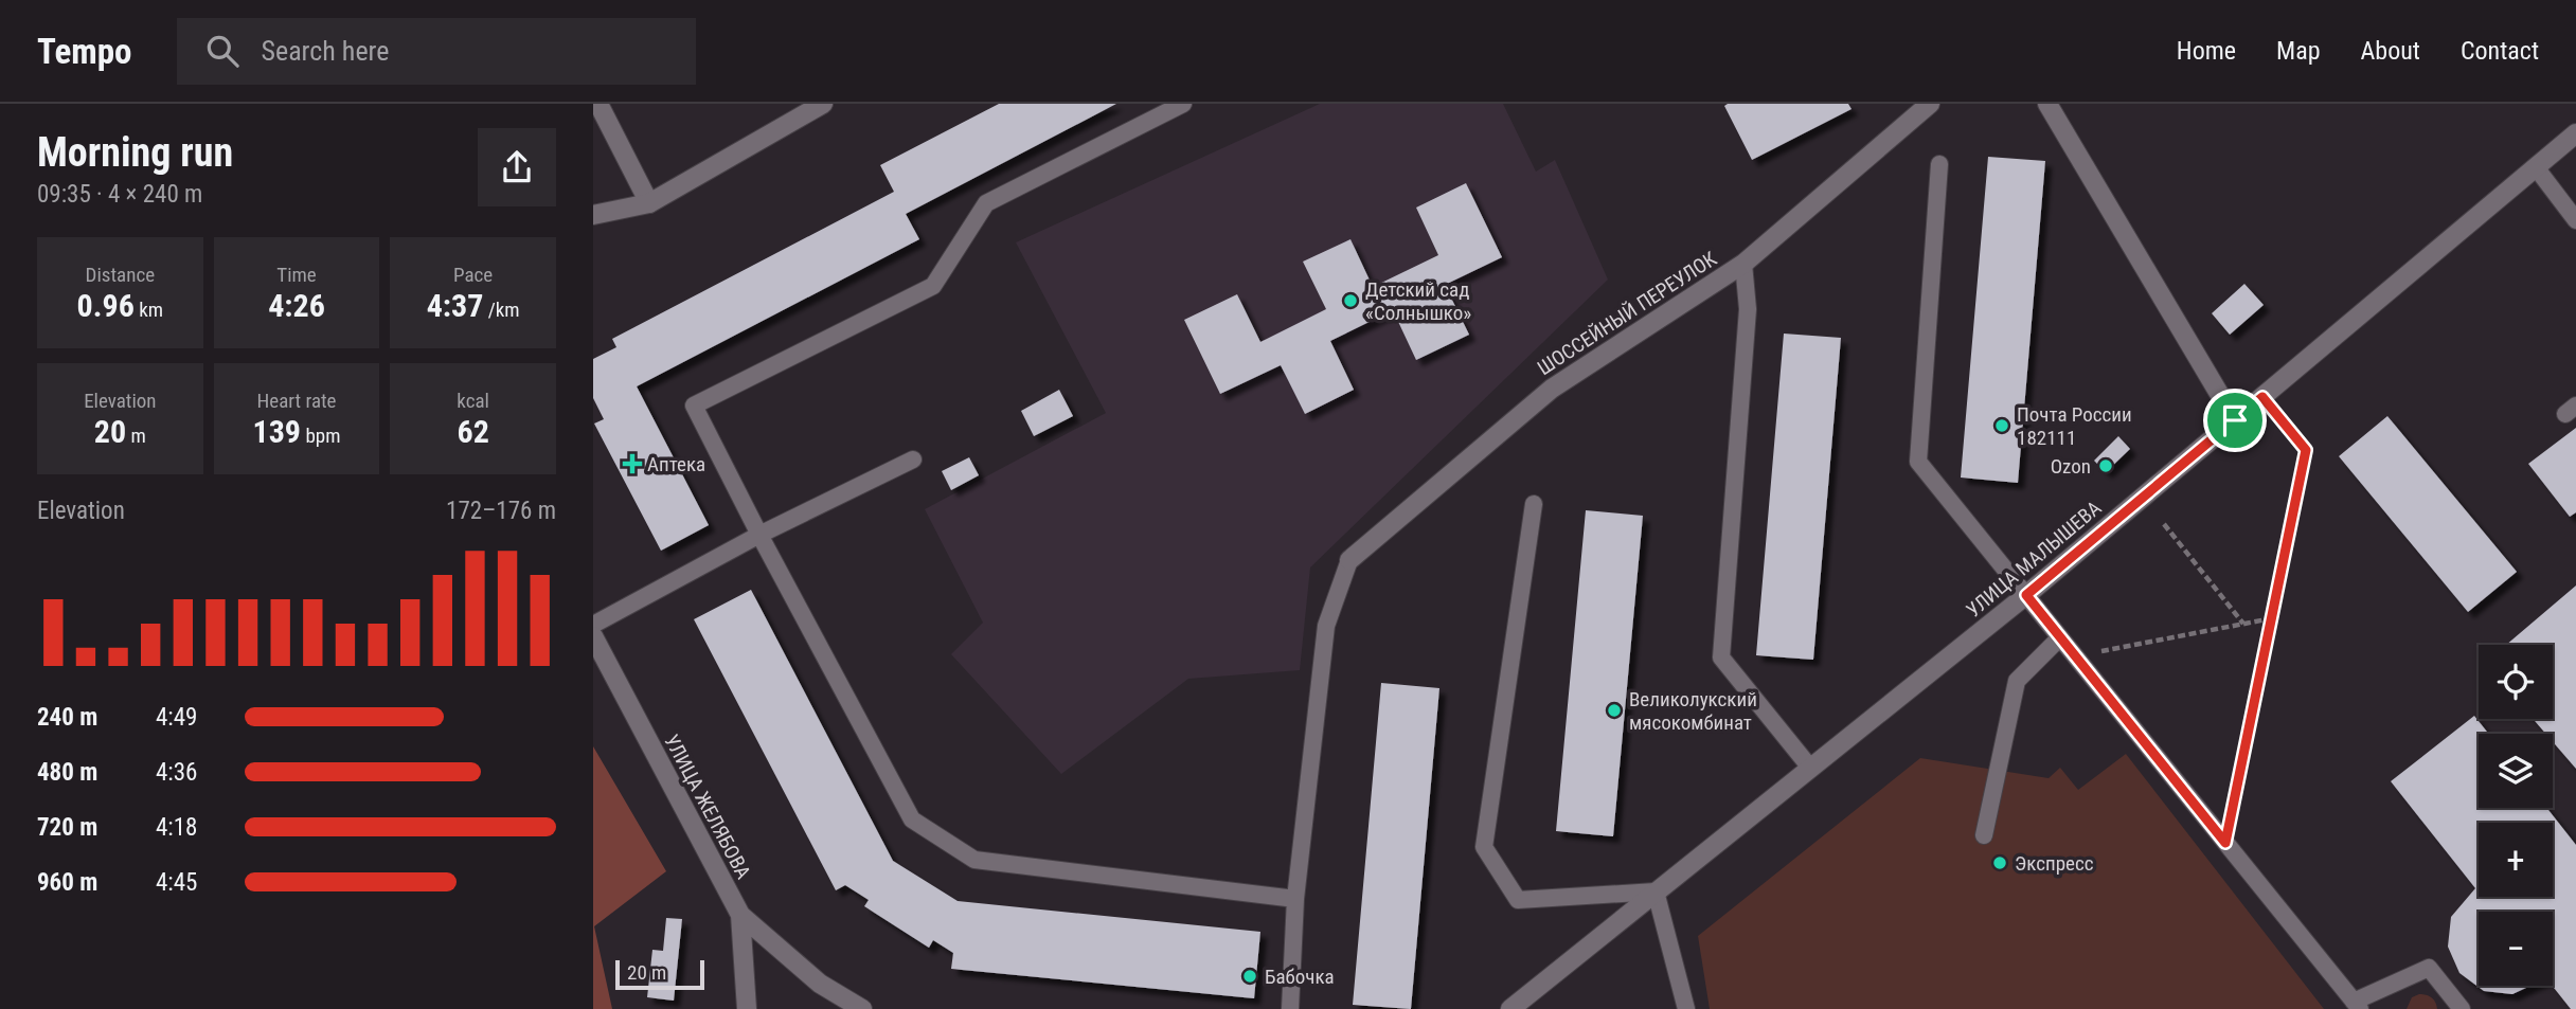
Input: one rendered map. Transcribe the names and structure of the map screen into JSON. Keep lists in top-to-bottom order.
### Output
{
  "streets": {
    "street": ["ШОССЕЙНЫЙ ПЕРЕУЛОК", "УЛИЦА МАЛЫШЕВА", "УЛИЦА ЖЕЛЯБОВА"]
  },
  "places": {
    "other": [
      "Детский сад «Солнышко»",
      "Почта России 182111",
      "Ozon",
      "Великолукский мясокомбинат",
      "Экспресс",
      "Бабочка"
    ],
    "health": ["Аптека"]
  },
  "scale_bar": "20 m",
  "page": {
    "header": "Tempo",
    "search": "Search here",
    "nav": [
      "Home",
      "Map",
      "About",
      "Contact"
    ],
    "heading": ["Morning run", "09:35 · 4 × 240 m"],
    "stats": [
      ["Distance", "0.96 km"],
      ["Time", "4:26"],
      ["Pace", "4:37 /km"],
      ["Elevation", "20 m"],
      ["Heart rate", "139 bpm"],
      ["kcal", "62"]
    ],
    "chart": ["Elevation", "172–176 m"],
    "map_buttons": ["+", "−"],
    "list": [
      {
        "name": "240 m",
        "note": "4:49"
      },
      {
        "name": "480 m",
        "note": "4:36"
      },
      {
        "name": "720 m",
        "note": "4:18"
      },
      {
        "name": "960 m",
        "note": "4:45"
      }
    ],
    "scale": "20 m"
  }
}
